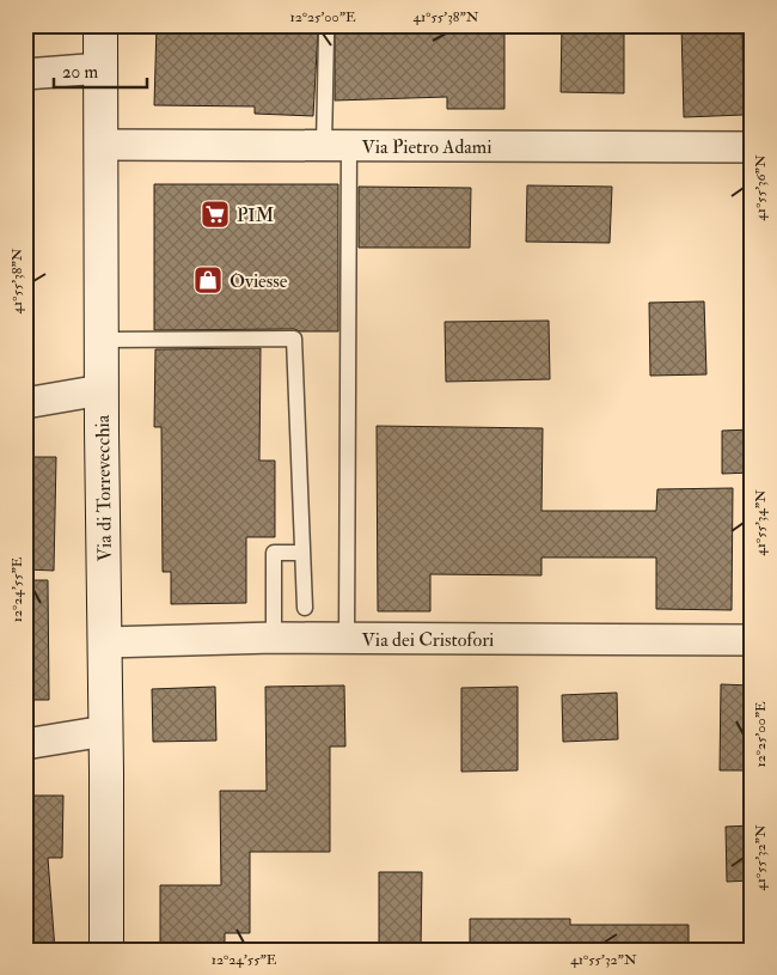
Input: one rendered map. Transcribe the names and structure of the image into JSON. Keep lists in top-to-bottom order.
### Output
{
  "streets": {
    "main road": ["Via di Torrevecchia"],
    "street": ["Via Pietro Adami", "Via dei Cristofori"]
  },
  "crossings": [
    ["Via Pietro Adami", "Via di Torrevecchia"],
    ["Via di Torrevecchia", "Via dei Cristofori"]
  ],
  "places": {
    "supermarket": ["PIM"],
    "shop": ["Oviesse"]
  },
  "scale_bar": "20 m",
  "coordinates": [
    "12°25'00\"E",
    "41°55'38\"N",
    "41°55'36\"N",
    "41°55'34\"N",
    "12°24'55\"E",
    "41°55'32\"N"
  ]
}
